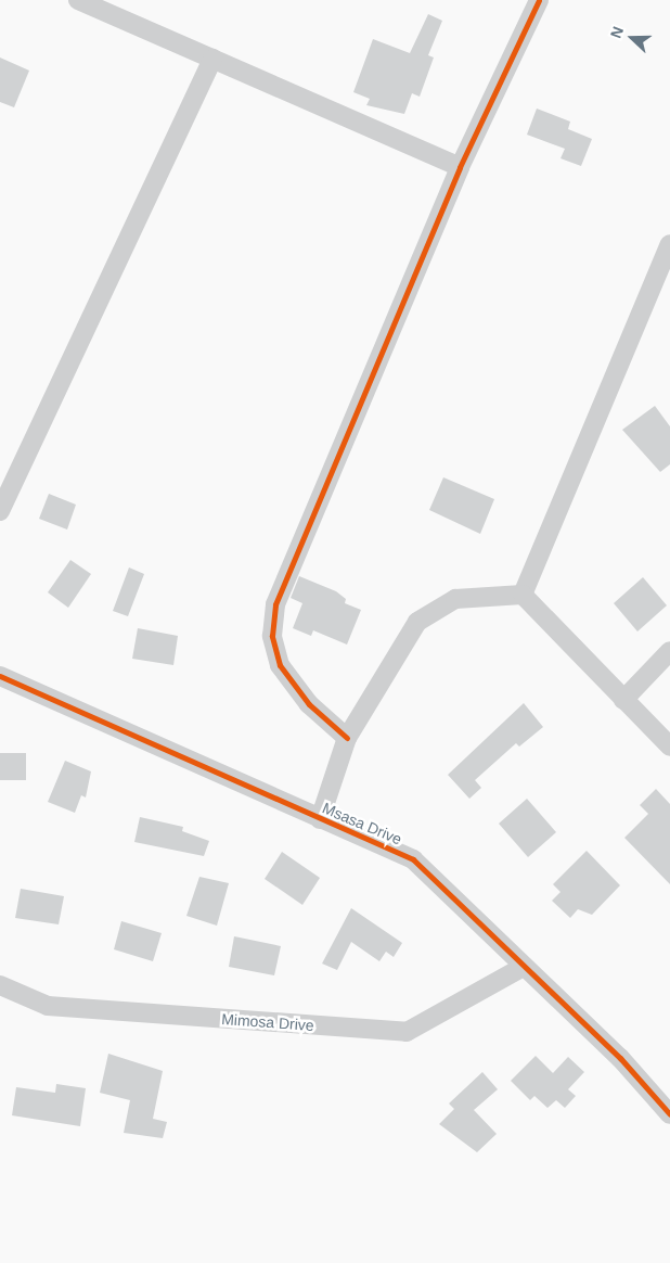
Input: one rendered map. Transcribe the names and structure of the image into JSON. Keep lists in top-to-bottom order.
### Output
{
  "streets": {
    "street": ["Msasa Drive", "Mimosa Drive"]
  },
  "crossings": [
    ["Msasa Drive", "Mimosa Drive"]
  ],
  "north": "left"
}
